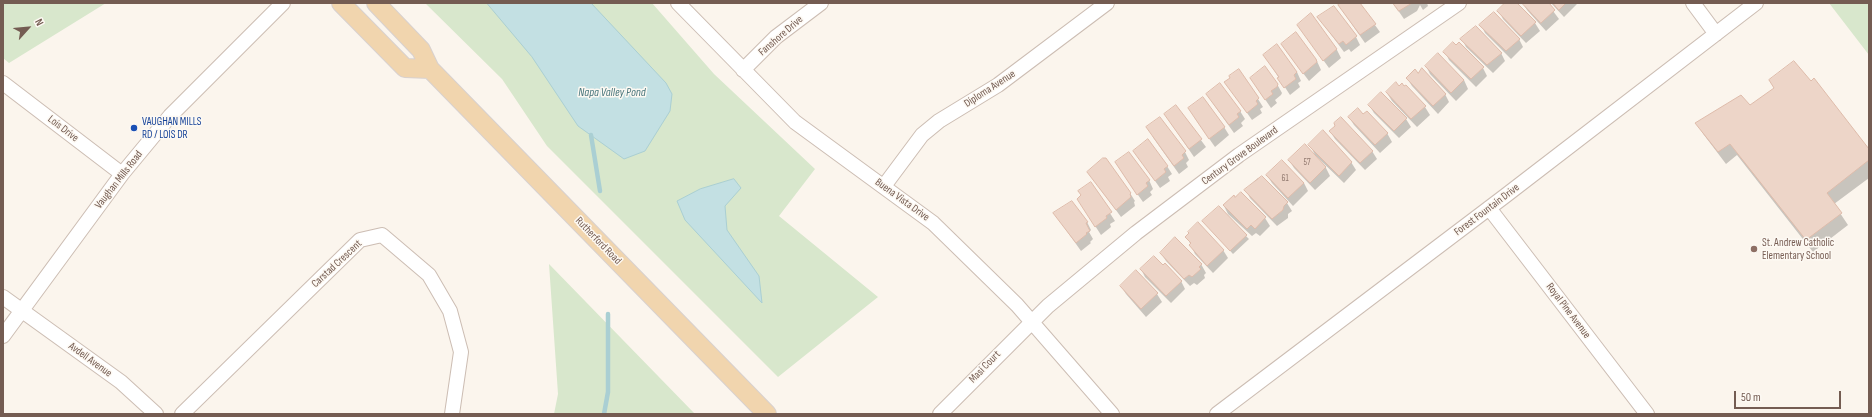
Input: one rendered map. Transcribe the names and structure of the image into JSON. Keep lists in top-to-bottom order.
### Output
{
  "streets": {
    "main road": ["Rutherford Road"],
    "street": [
      "Fanshore Drive",
      "Diploma Avenue",
      "Lois Drive",
      "Century Grove Boulevard",
      "Vaughan Mills Road",
      "Buena Vista Drive",
      "Forest Fountain Drive",
      "Carstad Crescent",
      "Royal Pine Avenue",
      "Avdell Avenue",
      "Masi Court"
    ]
  },
  "crossings": [
    ["Fanshore Drive", "Buena Vista Drive"],
    ["Diploma Avenue", "Buena Vista Drive"],
    ["Lois Drive", "Vaughan Mills Road"],
    ["Century Grove Boulevard", "Buena Vista Drive"],
    ["Century Grove Boulevard", "Masi Court"],
    ["Vaughan Mills Road", "Avdell Avenue"],
    ["Buena Vista Drive", "Masi Court"],
    ["Forest Fountain Drive", "Royal Pine Avenue"]
  ],
  "water": ["Napa Valley Pond"],
  "places": ["VAUGHAN MILLS RD / LOIS DR", "St. Andrew Catholic Elementary School"],
  "house_numbers": ["57", "61"],
  "scale_bar": "50 m",
  "north": "top right"
}
